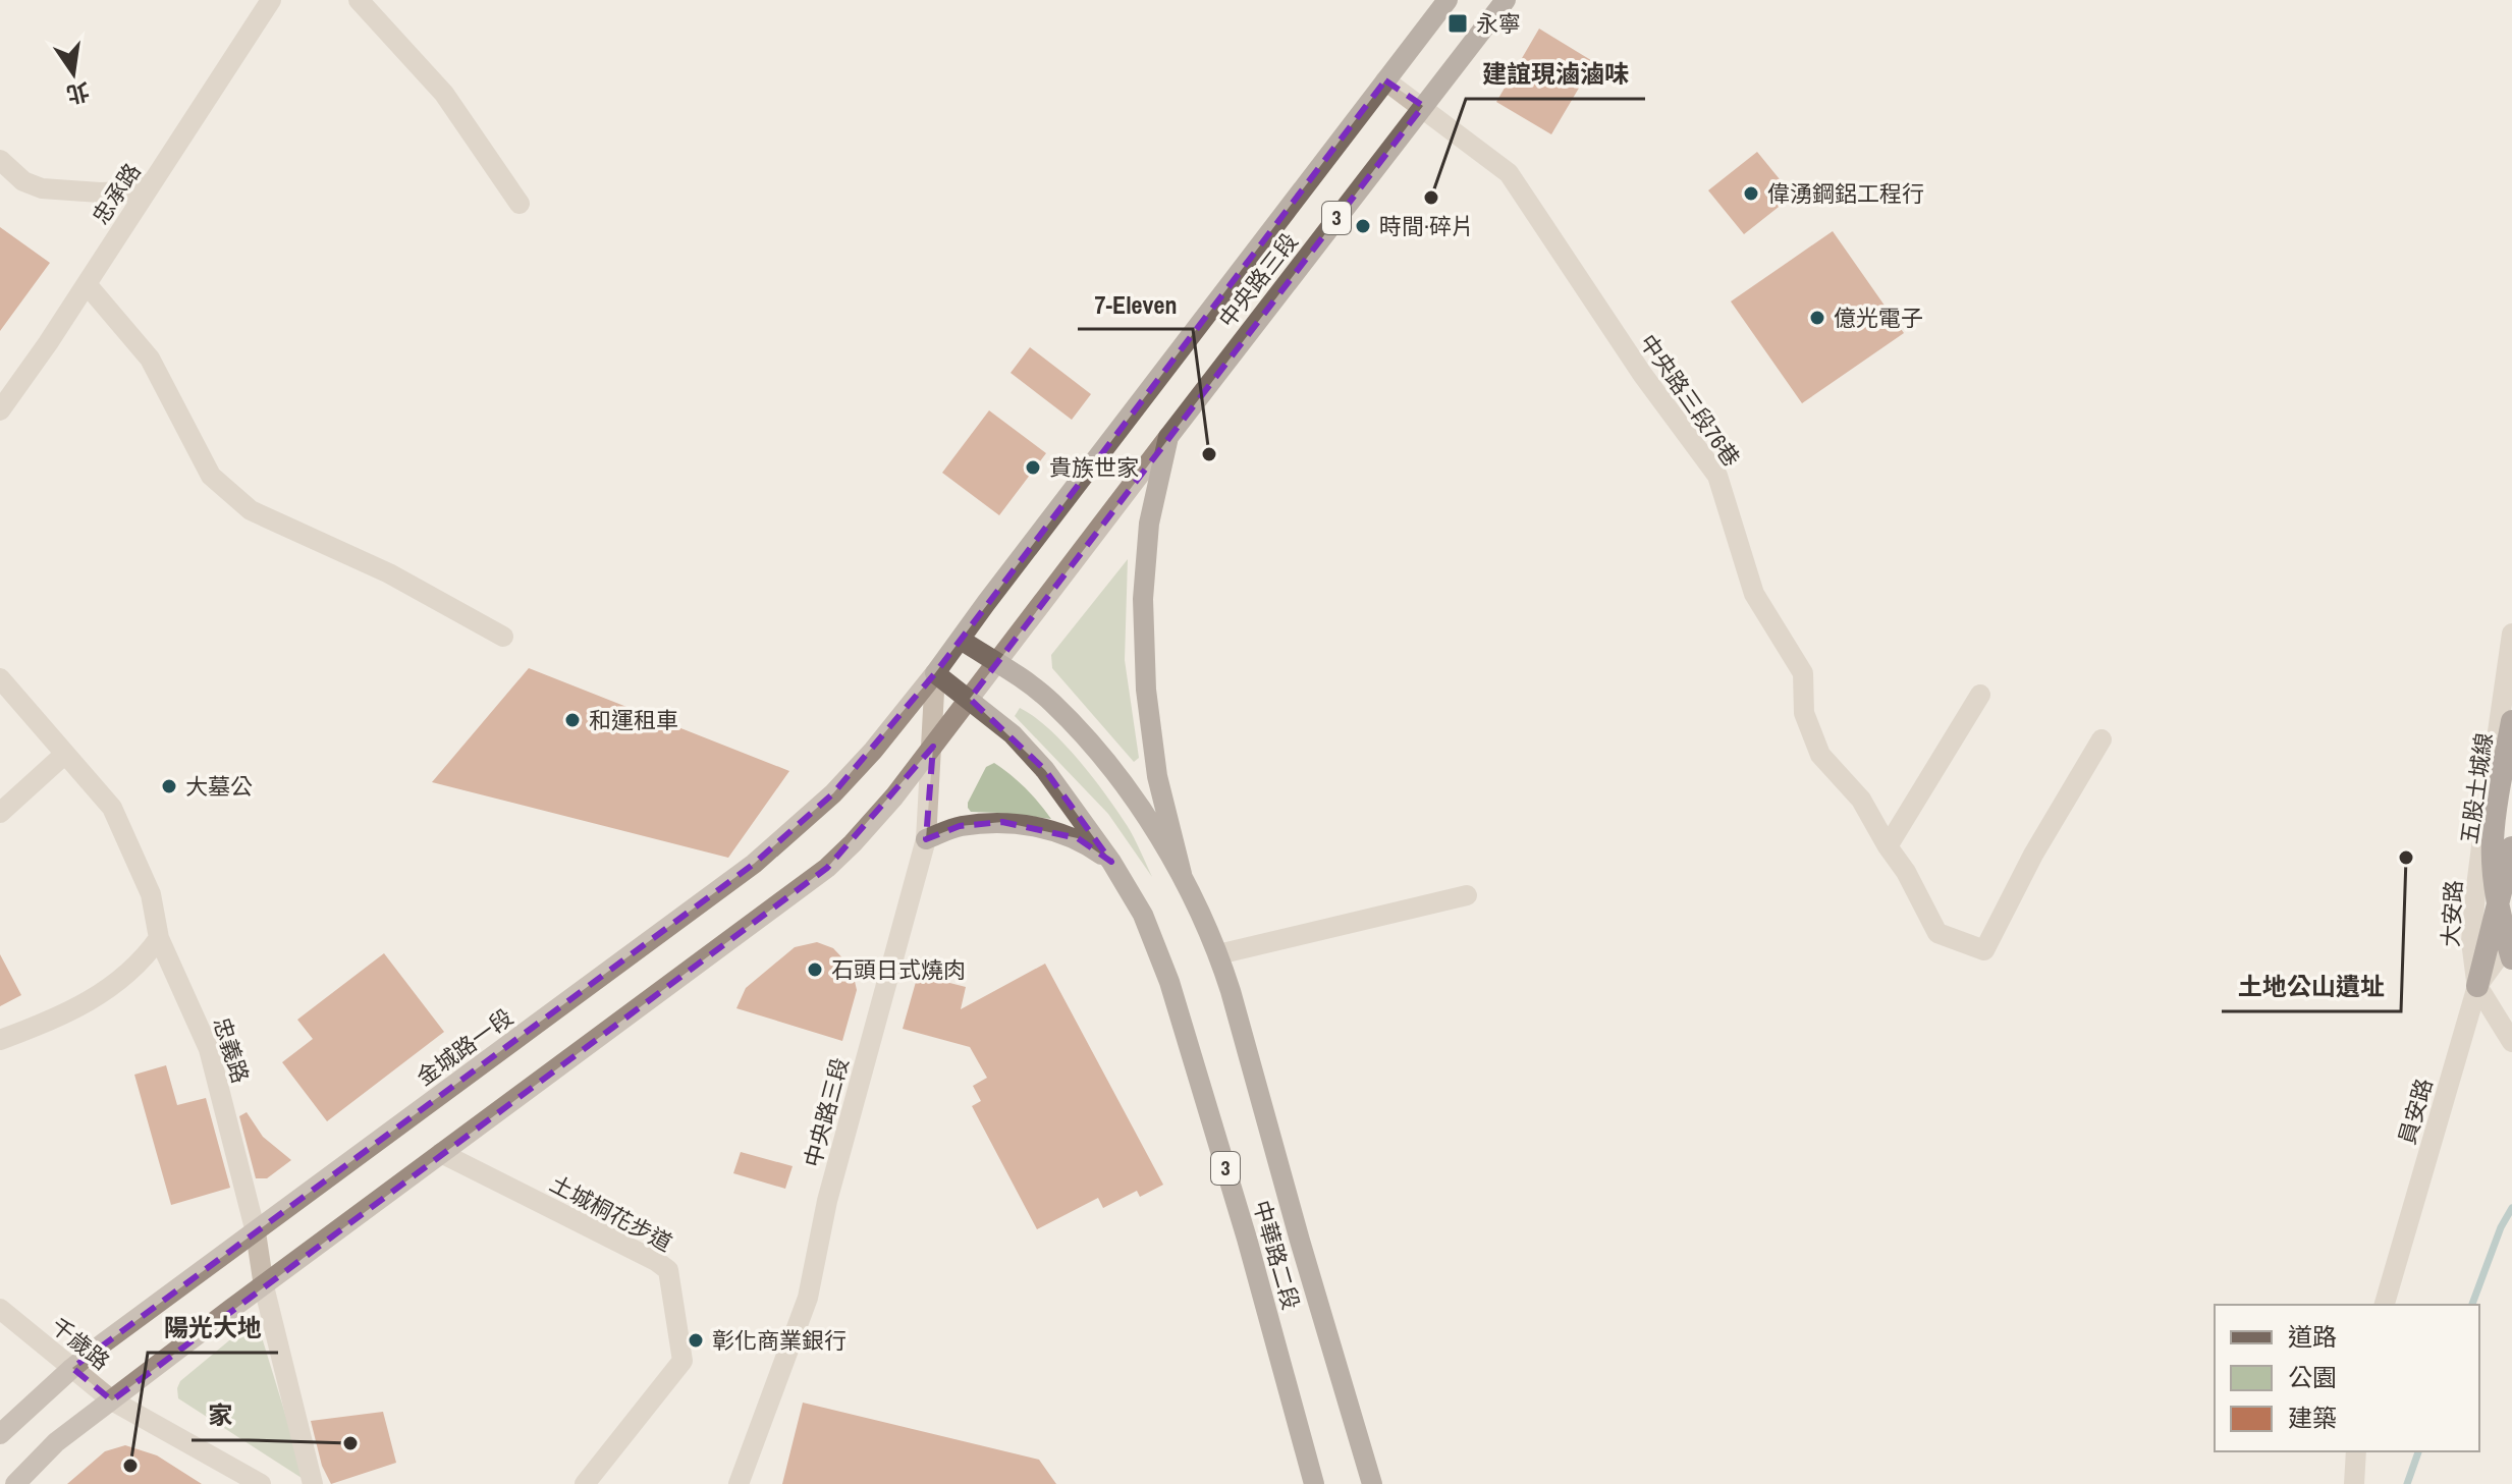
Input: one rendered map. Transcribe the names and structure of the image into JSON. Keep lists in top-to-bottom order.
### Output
{
  "streets": {
    "highway": ["五股土城線"],
    "main road": [
      "3",
      "中央路三段",
      "金城路一段",
      "中華路二段"
    ],
    "street": [
      "忠承路",
      "中央路三段76巷",
      "大安路",
      "忠義路",
      "員安路",
      "土城桐花步道",
      "千歲路"
    ]
  },
  "crossings": [
    ["3", "中央路三段"],
    ["3", "金城路一段"],
    ["3", "中華路二段"],
    ["中央路三段", "中央路三段76巷"],
    ["中央路三段", "金城路一段"],
    ["大安路", "員安路"],
    ["金城路一段", "忠義路"],
    ["金城路一段", "千歲路"]
  ],
  "places": {
    "transit": ["永寧"],
    "other": [
      "偉湧鋼鋁工程行",
      "建誼現滷滷味",
      "時間·碎片",
      "億光電子",
      "7-Eleven",
      "貴族世家",
      "和運租車",
      "大墓公",
      "土地公山遺址",
      "石頭日式燒肉",
      "彰化商業銀行",
      "家",
      "陽光大地"
    ]
  },
  "legend": ["道路", "公園", "建築"],
  "north": "bottom"
}
